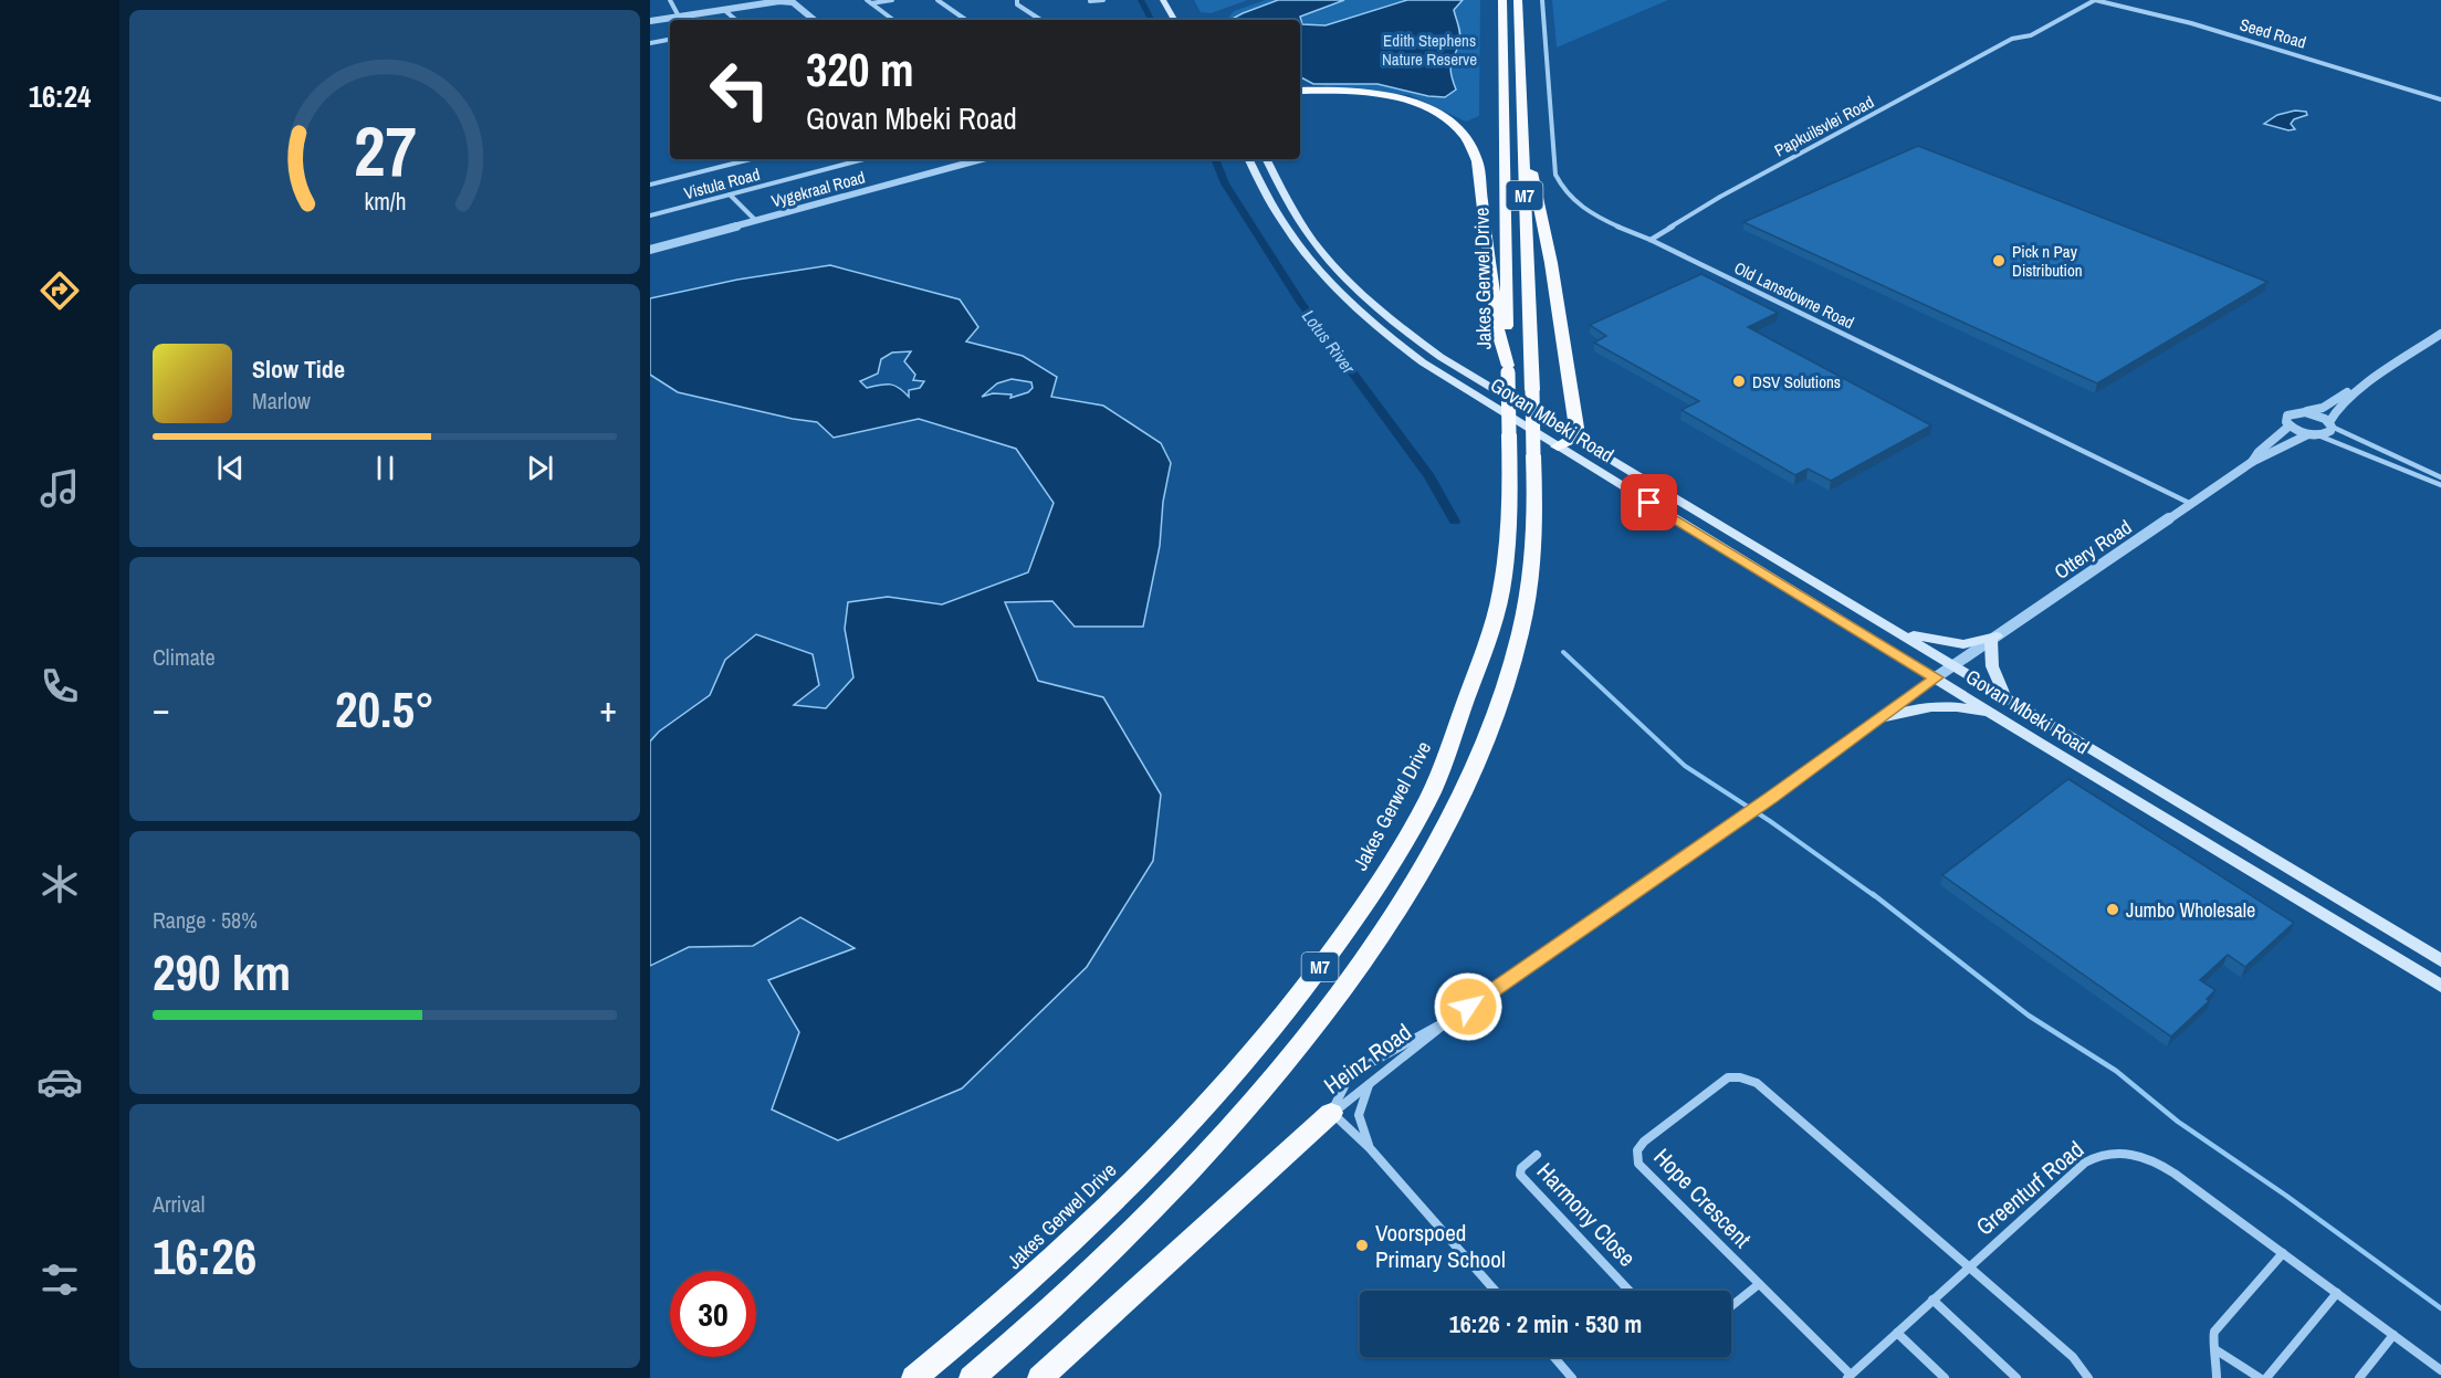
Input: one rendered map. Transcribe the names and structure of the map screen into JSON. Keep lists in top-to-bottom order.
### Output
{
  "streets": {
    "highway": ["M7", "Jakes Gerwel Drive"],
    "main road": ["Govan Mbeki Road"],
    "street": [
      "Seed Road",
      "Papkuilsvlei Road",
      "Vistula Road",
      "Vygekraal Road",
      "Old Lansdowne Road",
      "Ottery Road",
      "Heinz Road",
      "Greenturf Road",
      "Hope Crescent",
      "Harmony Close"
    ]
  },
  "crossings": [
    ["Seed Road", "Papkuilsvlei Road"],
    ["Papkuilsvlei Road", "Old Lansdowne Road"],
    ["Old Lansdowne Road", "Ottery Road"],
    ["Govan Mbeki Road", "Ottery Road"],
    ["Govan Mbeki Road", "Heinz Road"],
    ["Ottery Road", "Heinz Road"],
    ["Greenturf Road", "Hope Crescent"]
  ],
  "water": ["Lotus River"],
  "parks": ["Edith Stephens Nature Reserve"],
  "places": [
    "Pick n Pay Distribution",
    "DSV Solutions",
    "Jumbo Wholesale",
    "Voorspoed Primary School"
  ],
  "page": {
    "tabs": "16:24",
    "turn": ["320 m", "Govan Mbeki Road"],
    "song": ["Slow Tide", "Marlow"],
    "tile": [
      "Climate",
      ["Range · 58%", "290 km"],
      ["Arrival", "16:26"]
    ],
    "heat": ["−", "20.5°", "+"],
    "limit": "30",
    "trip": "16:26 · 2 min · 530 m",
    "gauge": ["27", "km/h"]
  }
}
